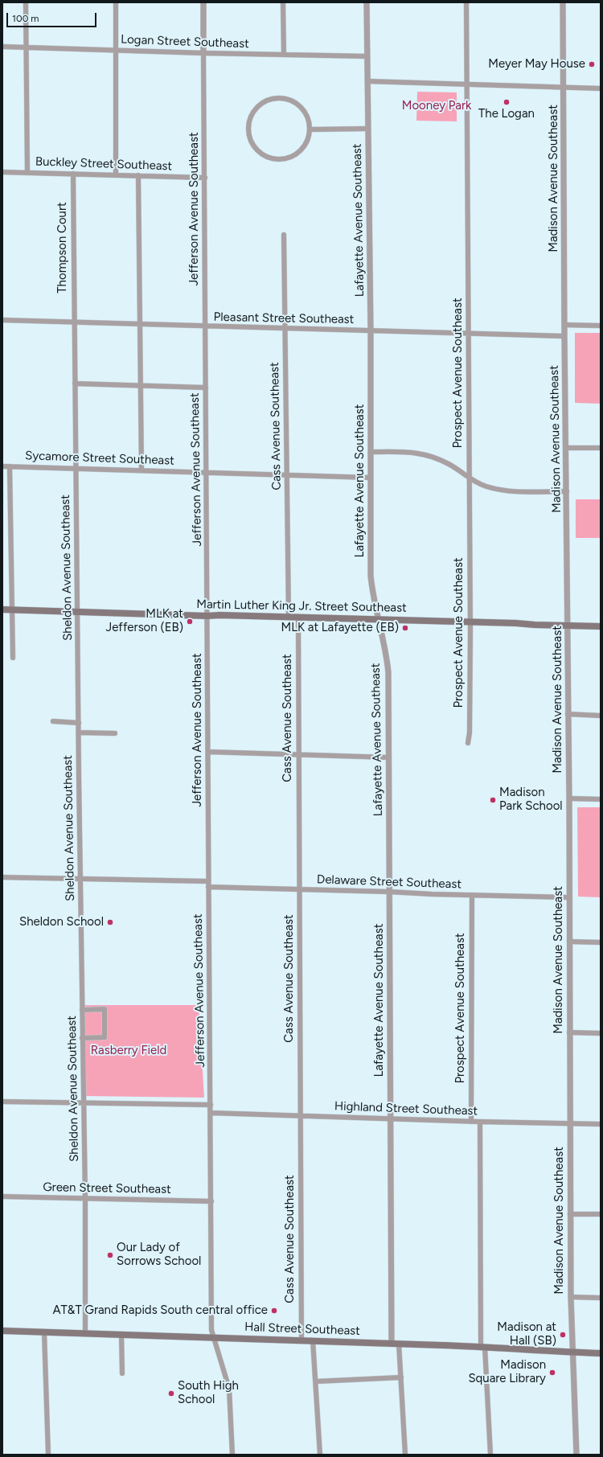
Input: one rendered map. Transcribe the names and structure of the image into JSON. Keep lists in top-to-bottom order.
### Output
{
  "streets": {
    "main road": ["Martin Luther King Jr. Street Southeast", "Hall Street Southeast"],
    "street": [
      "Logan Street Southeast",
      "Buckley Street Southeast",
      "Madison Avenue Southeast",
      "Jefferson Avenue Southeast",
      "Lafayette Avenue Southeast",
      "Thompson Court",
      "Pleasant Street Southeast",
      "Prospect Avenue Southeast",
      "Cass Avenue Southeast",
      "Sycamore Street Southeast",
      "Sheldon Avenue Southeast",
      "Delaware Street Southeast",
      "Highland Street Southeast",
      "Green Street Southeast"
    ]
  },
  "crossings": [
    ["Logan Street Southeast", "Jefferson Avenue Southeast"],
    ["Logan Street Southeast", "Lafayette Avenue Southeast"],
    ["Buckley Street Southeast", "Jefferson Avenue Southeast"],
    ["Buckley Street Southeast", "Thompson Court"],
    ["Madison Avenue Southeast", "Pleasant Street Southeast"],
    ["Madison Avenue Southeast", "Martin Luther King Jr. Street Southeast"],
    ["Madison Avenue Southeast", "Delaware Street Southeast"],
    ["Madison Avenue Southeast", "Highland Street Southeast"],
    ["Madison Avenue Southeast", "Hall Street Southeast"],
    ["Jefferson Avenue Southeast", "Pleasant Street Southeast"],
    ["Jefferson Avenue Southeast", "Sycamore Street Southeast"],
    ["Jefferson Avenue Southeast", "Martin Luther King Jr. Street Southeast"],
    ["Jefferson Avenue Southeast", "Delaware Street Southeast"],
    ["Jefferson Avenue Southeast", "Highland Street Southeast"],
    ["Jefferson Avenue Southeast", "Green Street Southeast"],
    ["Jefferson Avenue Southeast", "Hall Street Southeast"],
    ["Lafayette Avenue Southeast", "Pleasant Street Southeast"],
    ["Lafayette Avenue Southeast", "Sycamore Street Southeast"],
    ["Lafayette Avenue Southeast", "Martin Luther King Jr. Street Southeast"],
    ["Lafayette Avenue Southeast", "Delaware Street Southeast"],
    ["Lafayette Avenue Southeast", "Highland Street Southeast"],
    ["Lafayette Avenue Southeast", "Hall Street Southeast"],
    ["Thompson Court", "Pleasant Street Southeast"],
    ["Thompson Court", "Sheldon Avenue Southeast"],
    ["Pleasant Street Southeast", "Prospect Avenue Southeast"],
    ["Pleasant Street Southeast", "Cass Avenue Southeast"],
    ["Pleasant Street Southeast", "Sheldon Avenue Southeast"],
    ["Prospect Avenue Southeast", "Martin Luther King Jr. Street Southeast"],
    ["Prospect Avenue Southeast", "Delaware Street Southeast"],
    ["Prospect Avenue Southeast", "Highland Street Southeast"],
    ["Cass Avenue Southeast", "Sycamore Street Southeast"],
    ["Cass Avenue Southeast", "Martin Luther King Jr. Street Southeast"],
    ["Cass Avenue Southeast", "Delaware Street Southeast"],
    ["Cass Avenue Southeast", "Highland Street Southeast"],
    ["Cass Avenue Southeast", "Hall Street Southeast"],
    ["Sycamore Street Southeast", "Sheldon Avenue Southeast"],
    ["Sheldon Avenue Southeast", "Martin Luther King Jr. Street Southeast"],
    ["Sheldon Avenue Southeast", "Delaware Street Southeast"],
    ["Sheldon Avenue Southeast", "Green Street Southeast"],
    ["Sheldon Avenue Southeast", "Hall Street Southeast"]
  ],
  "parks": ["Mooney Park", "Rasberry Field"],
  "places": [
    "Meyer May House",
    "The Logan",
    "MLK at Jefferson (EB)",
    "MLK at Lafayette (EB)",
    "Madison Park School",
    "Sheldon School",
    "Our Lady of Sorrows School",
    "AT&T Grand Rapids South central office",
    "Madison at Hall (SB)",
    "Madison Square Library",
    "South High School"
  ],
  "scale_bar": "100 m"
}
